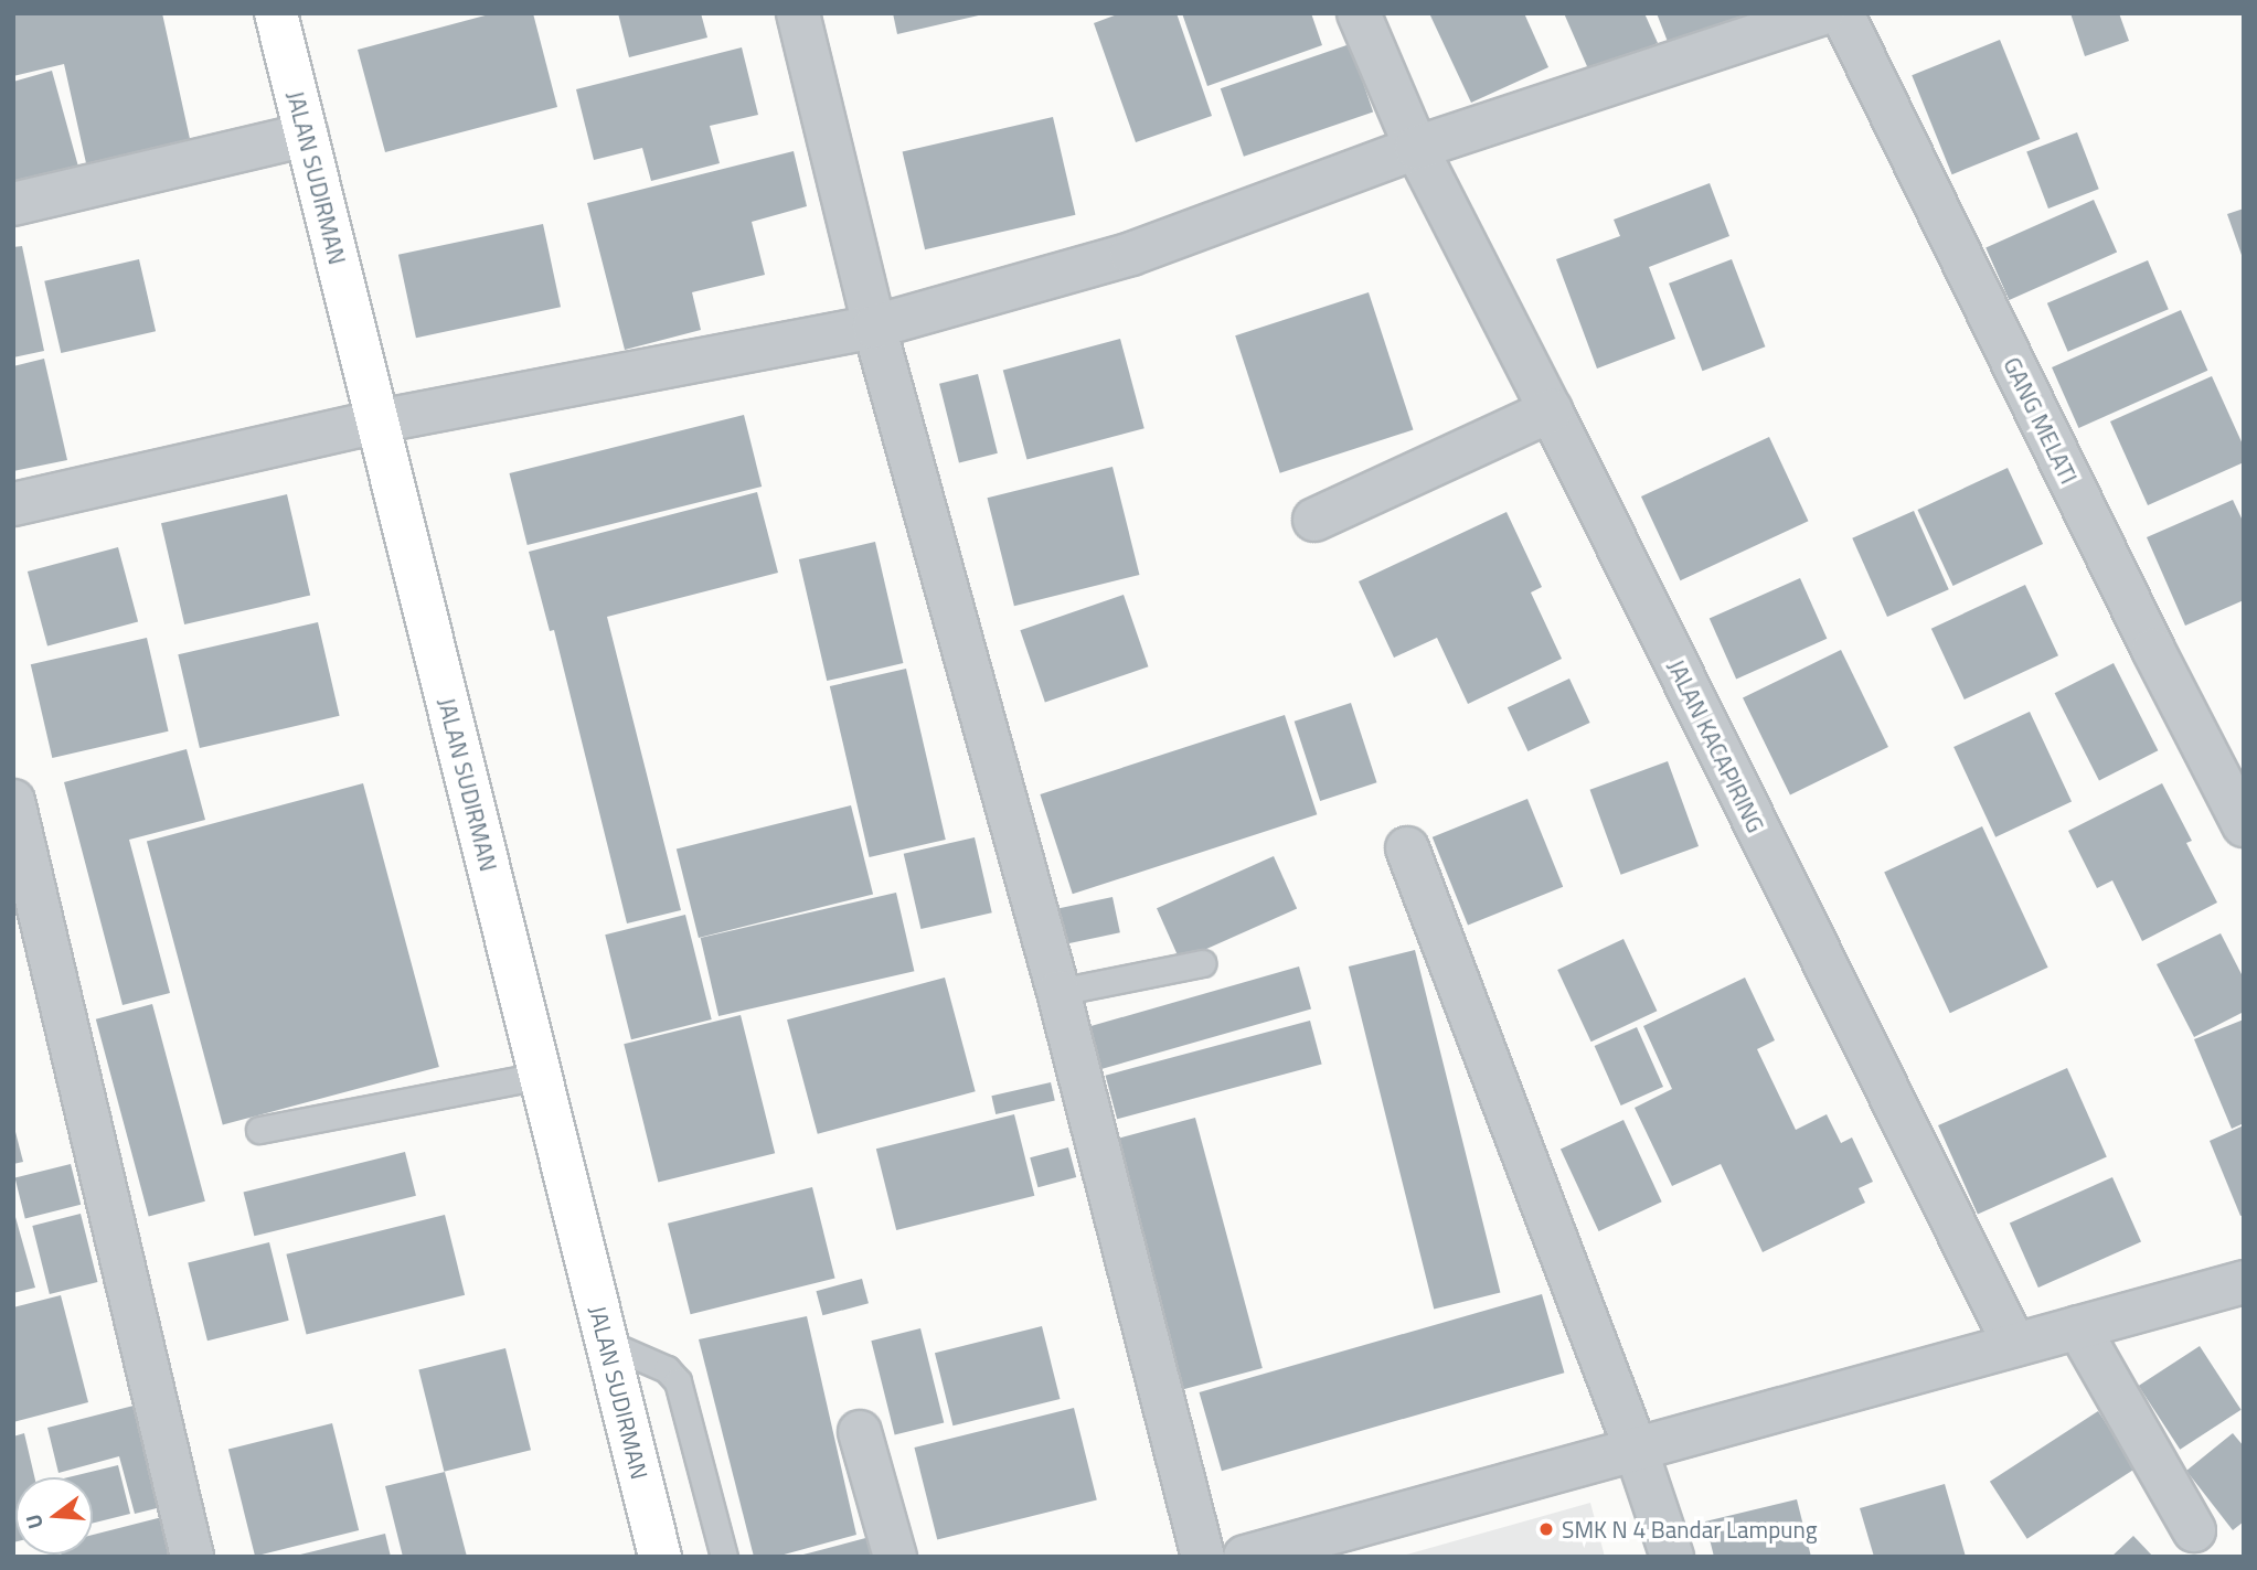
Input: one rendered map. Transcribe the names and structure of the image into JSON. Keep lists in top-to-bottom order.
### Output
{
  "streets": {
    "main road": ["JALAN SUDIRMAN"],
    "street": ["GANG MELATI", "JALAN KACAPIRING"]
  },
  "places": ["SMK N 4 Bandar Lampung"],
  "north": "left"
}
